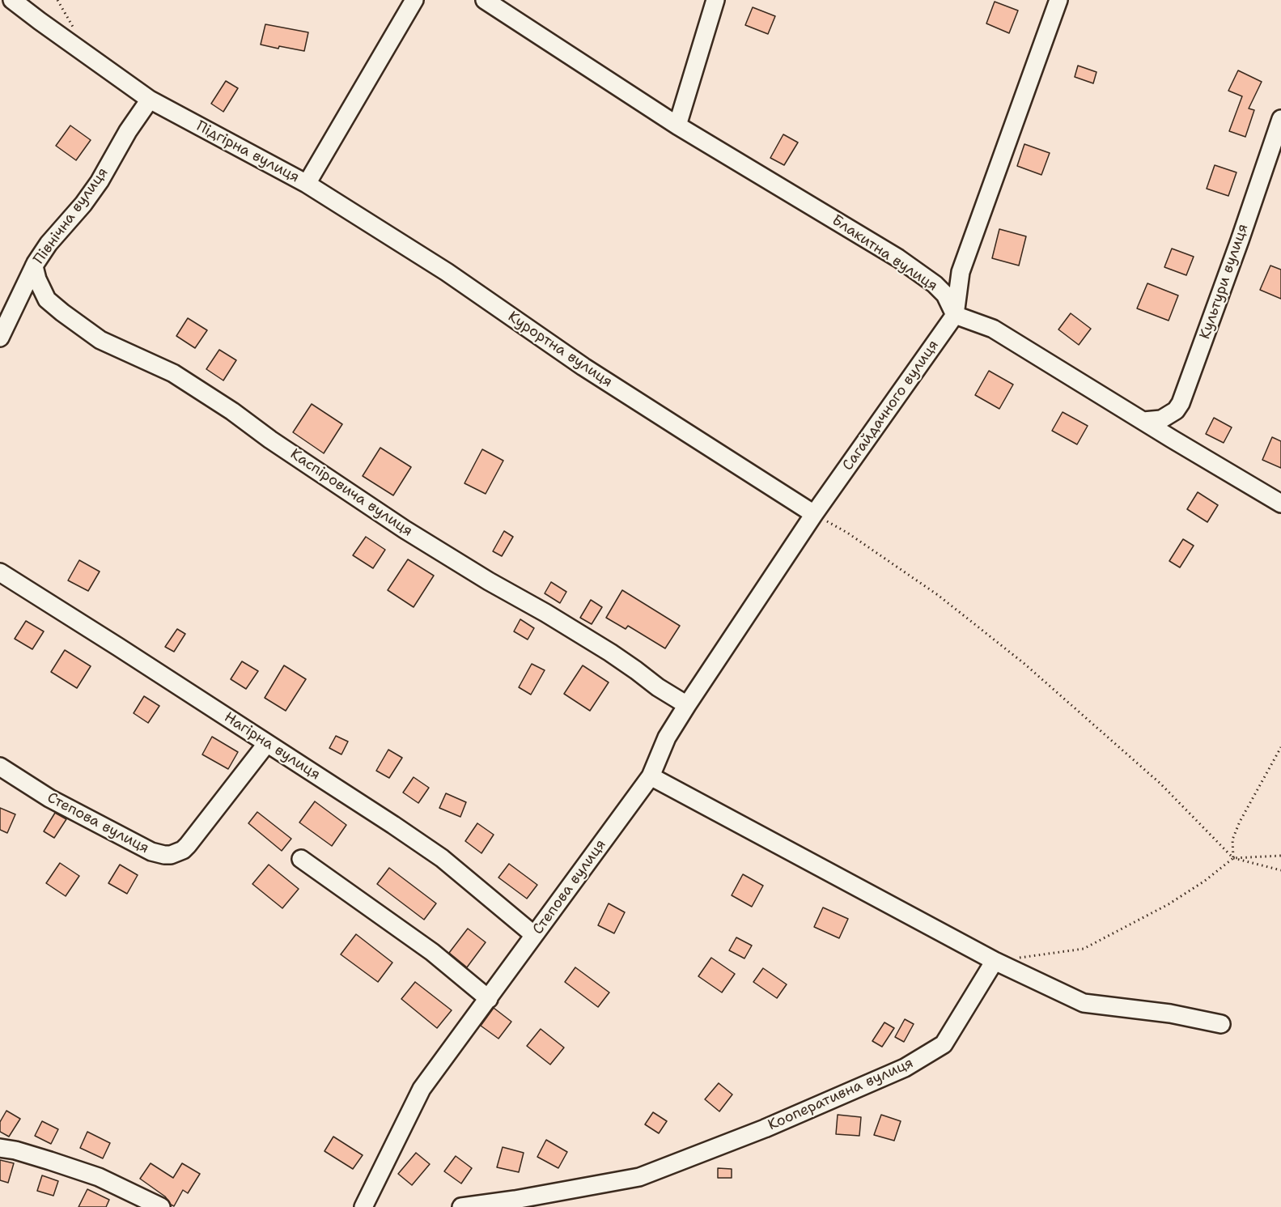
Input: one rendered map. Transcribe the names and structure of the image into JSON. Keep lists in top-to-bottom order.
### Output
{
  "streets": {
    "street": [
      "Підгірна вулиця",
      "Північна вулиця",
      "Блакитна вулиця",
      "Культури вулиця",
      "Курортна вулиця",
      "Сагайдачного вулиця",
      "Каспіровича вулиця",
      "Нагірна вулиця",
      "Степова вулиця",
      "Кооперативна вулиця"
    ]
  },
  "crossings": [
    ["Підгірна вулиця", "Північна вулиця"],
    ["Підгірна вулиця", "Курортна вулиця"],
    ["Північна вулиця", "Каспіровича вулиця"],
    ["Блакитна вулиця", "Сагайдачного вулиця"],
    ["Курортна вулиця", "Сагайдачного вулиця"],
    ["Сагайдачного вулиця", "Каспіровича вулиця"],
    ["Сагайдачного вулиця", "Степова вулиця"],
    ["Нагірна вулиця", "Степова вулиця"]
  ]
}
